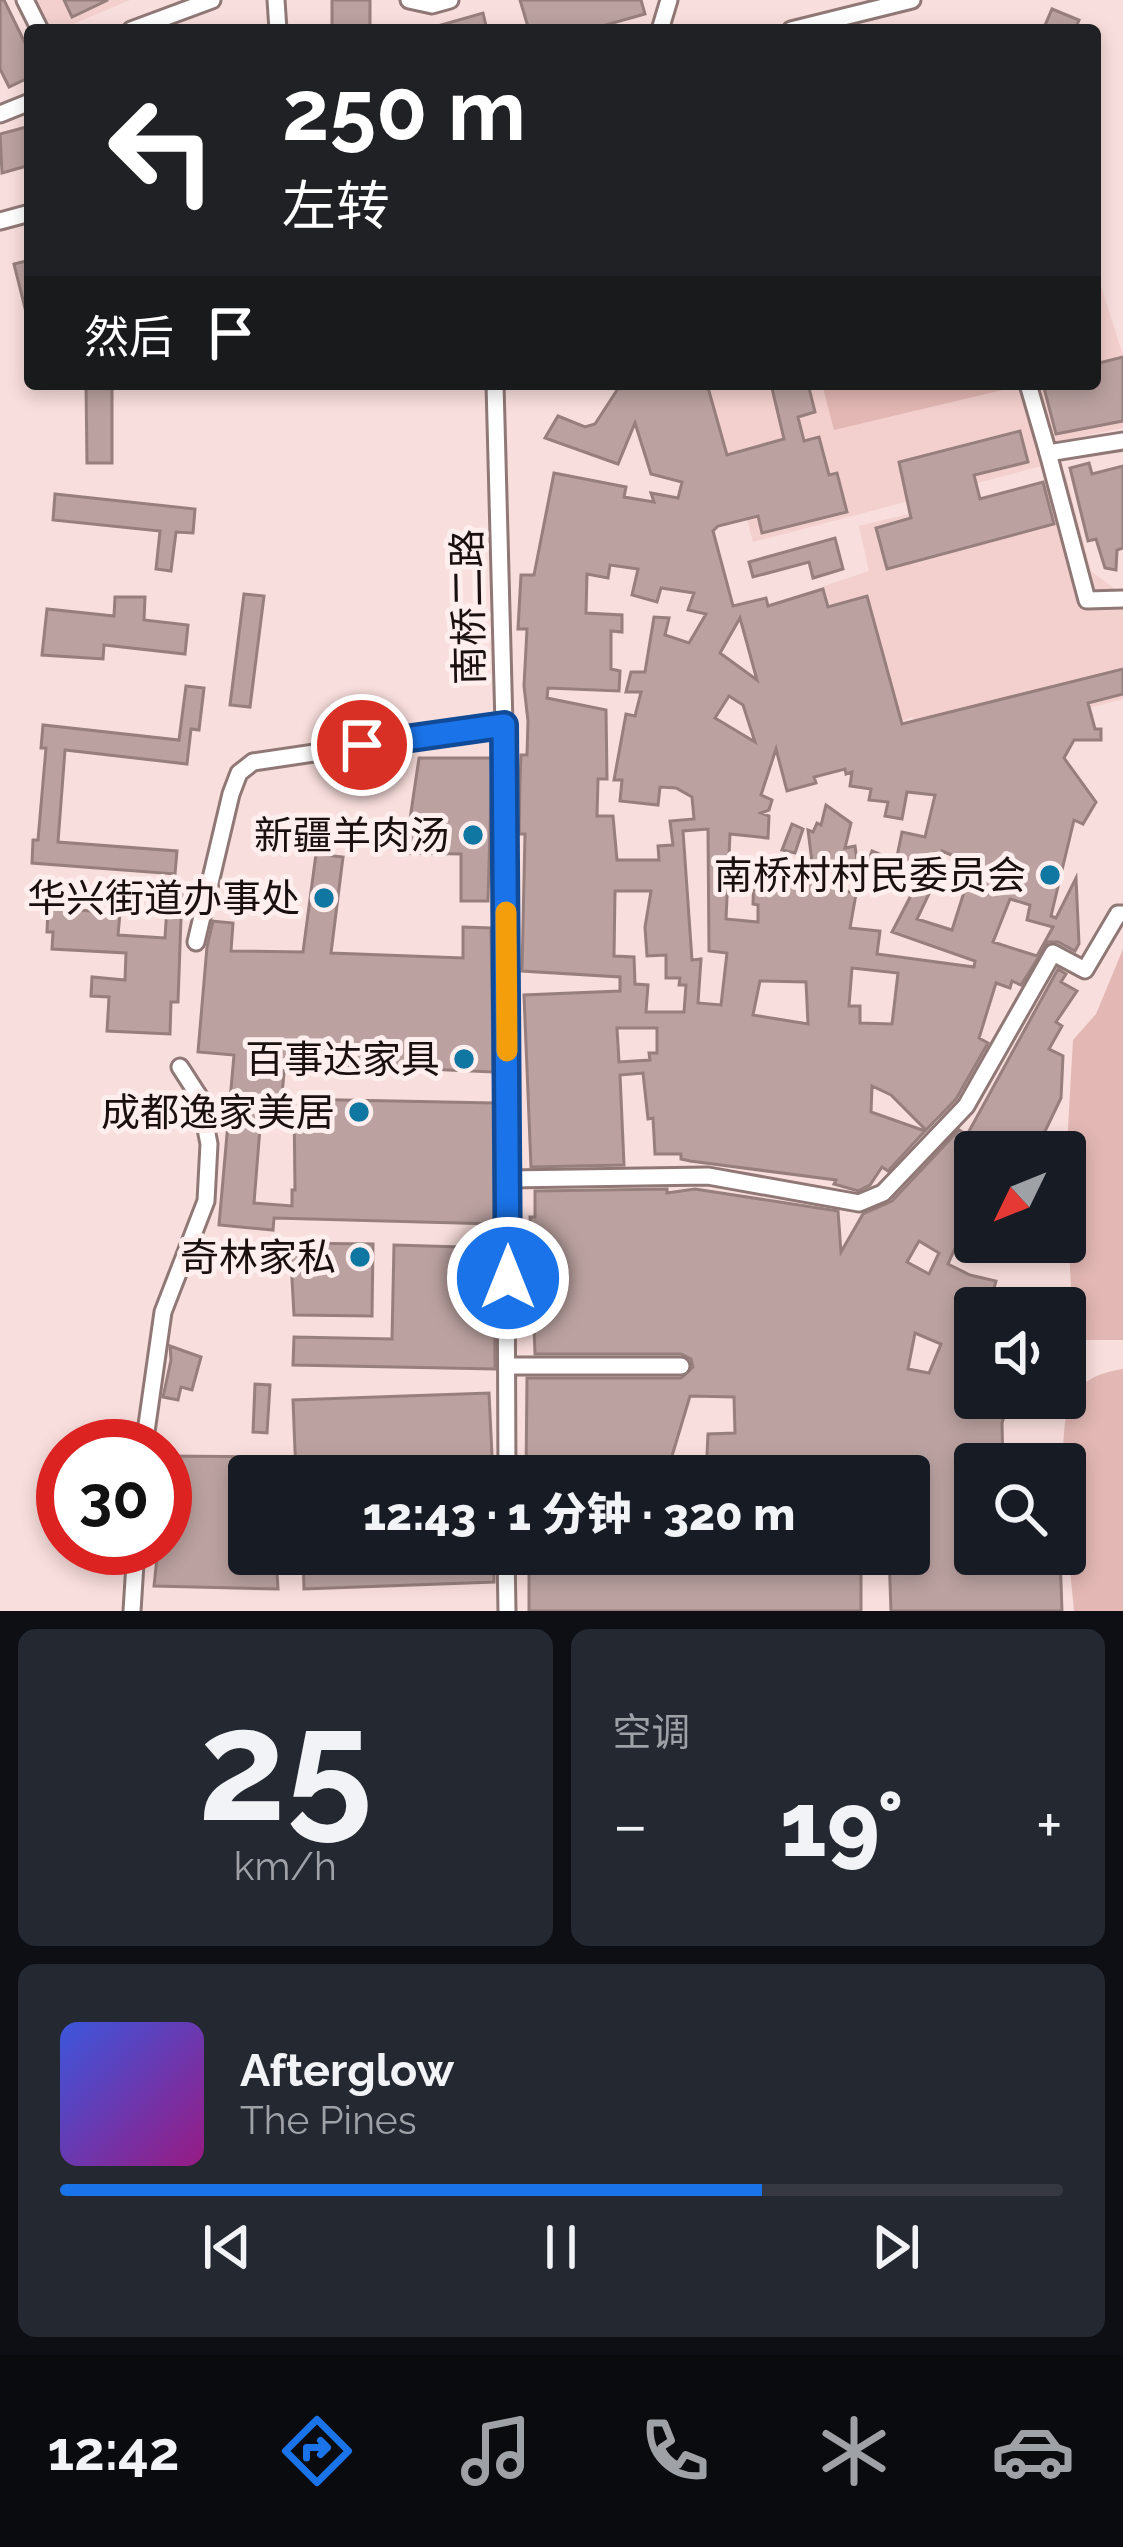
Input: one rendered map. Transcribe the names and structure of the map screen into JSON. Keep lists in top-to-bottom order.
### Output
{
  "streets": {
    "street": ["南桥二路"]
  },
  "places": [
    "新疆羊肉汤",
    "南桥村村民委员会",
    "华兴街道办事处",
    "百事达家具",
    "成都逸家美居",
    "奇林家私"
  ],
  "north": "bottom left",
  "page": {
    "turn": ["250 m", "左转"],
    "then": "然后",
    "limit": "30",
    "trip": "12:43 · 1 分钟 · 320 m",
    "tile": [
      ["25", "km/h"],
      "空调"
    ],
    "heat": ["−", "19°", "+"],
    "song": ["Afterglow", "The Pines"],
    "tabs": "12:42"
  }
}
